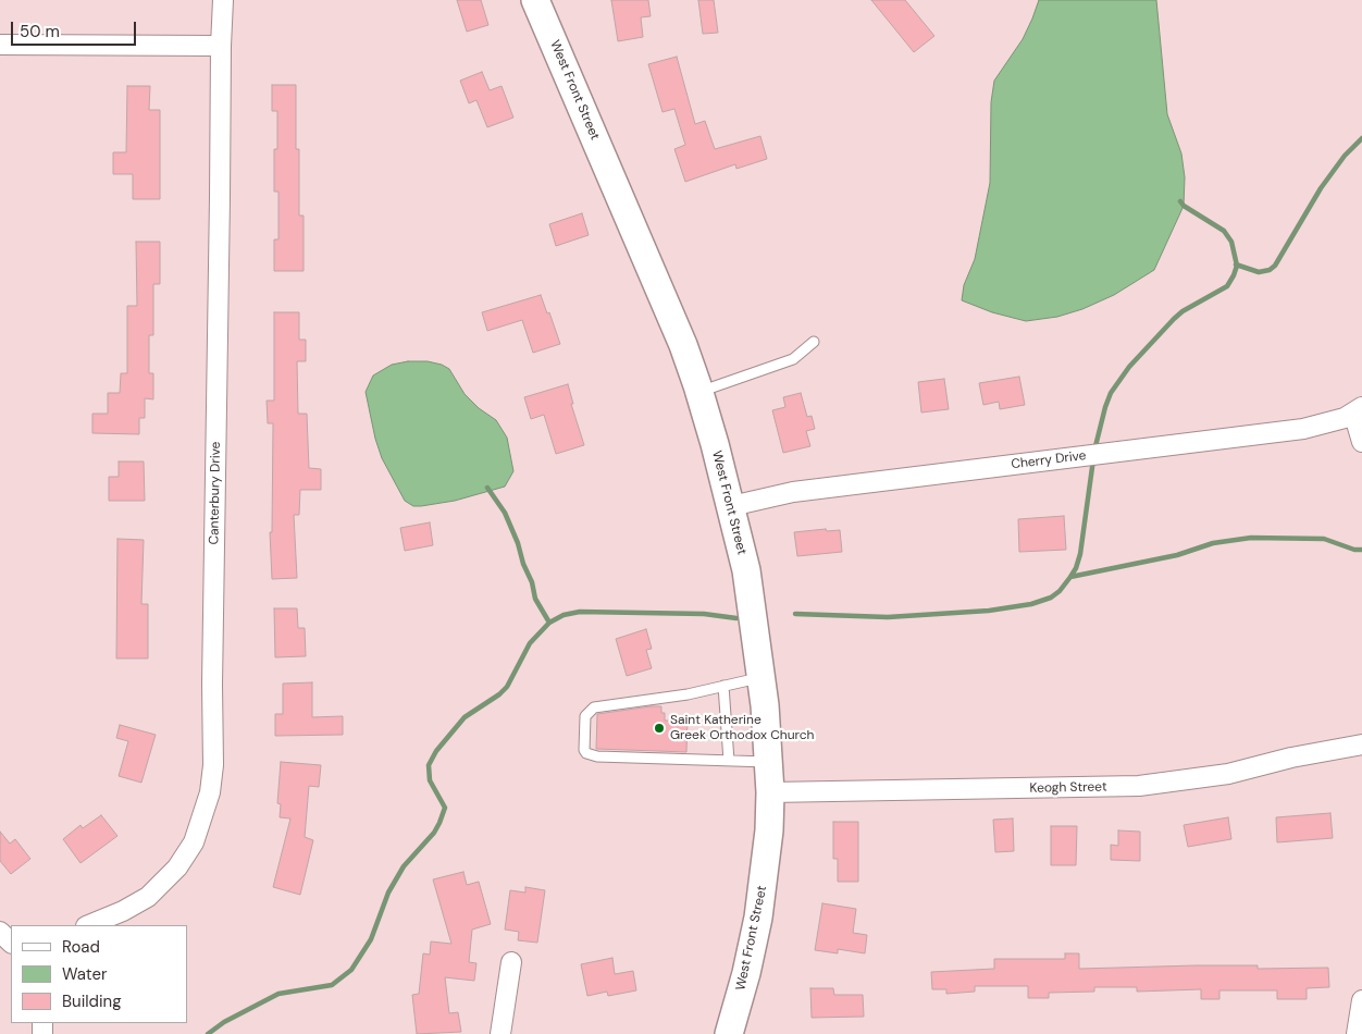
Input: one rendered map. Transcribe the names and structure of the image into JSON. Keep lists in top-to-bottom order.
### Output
{
  "streets": {
    "street": [
      "West Front Street",
      "Cherry Drive",
      "Canterbury Drive",
      "Keogh Street"
    ]
  },
  "crossings": [
    ["West Front Street", "Cherry Drive"],
    ["West Front Street", "Keogh Street"]
  ],
  "places": ["Saint Katherine Greek Orthodox Church"],
  "legend": ["Road", "Water", "Building"],
  "scale_bar": "50 m"
}
